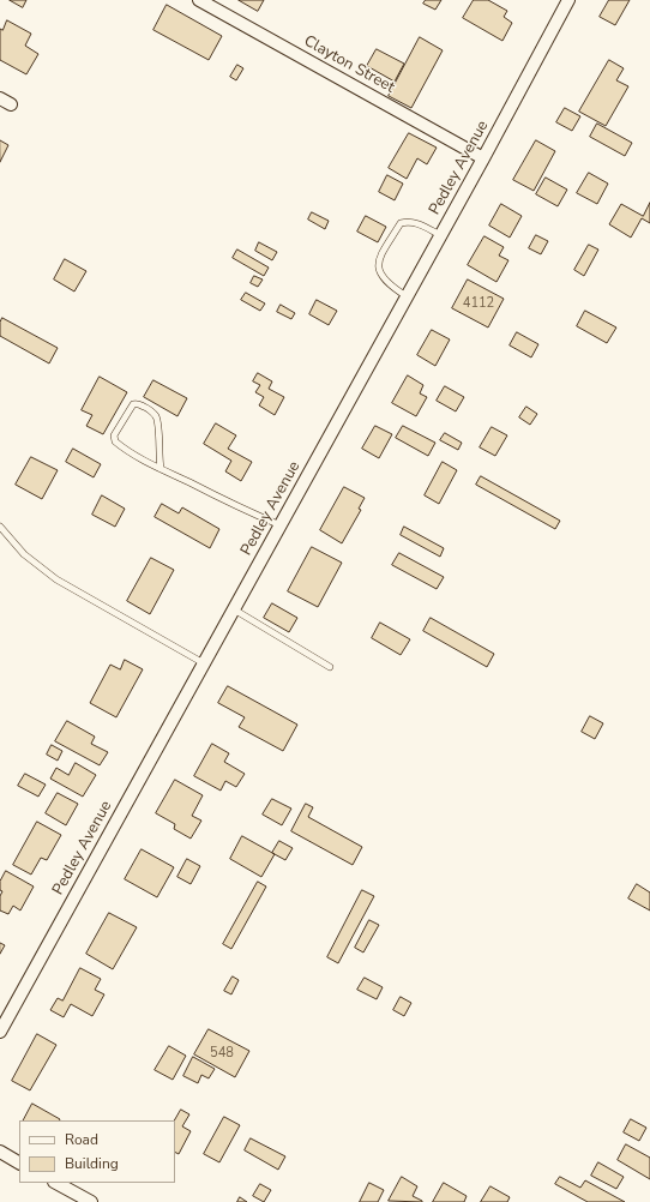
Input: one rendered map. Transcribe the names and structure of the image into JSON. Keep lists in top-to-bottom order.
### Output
{
  "streets": {
    "street": ["Clayton Street", "Pedley Avenue"]
  },
  "crossings": [
    ["Clayton Street", "Pedley Avenue"]
  ],
  "house_numbers": ["4112", "548"],
  "legend": ["Road", "Building"]
}
